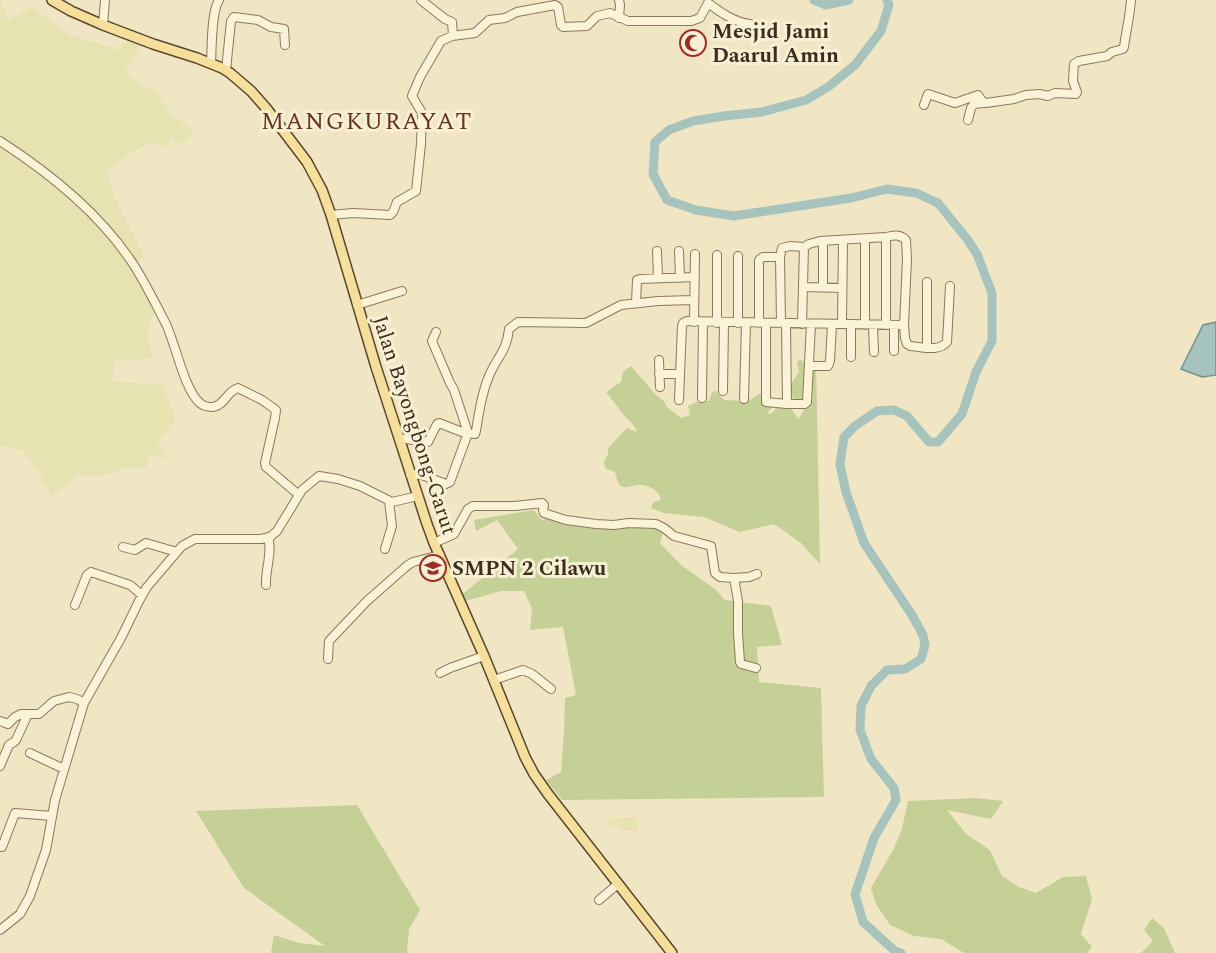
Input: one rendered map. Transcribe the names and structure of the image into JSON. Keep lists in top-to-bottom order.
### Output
{
  "streets": {
    "main road": ["Jalan Bayongbong-Garut"]
  },
  "districts": ["MANGKURAYAT"],
  "places": {
    "mosque": ["Mesjid Jami Daarul Amin"],
    "school or university": ["SMPN 2 Cilawu"]
  }
}
